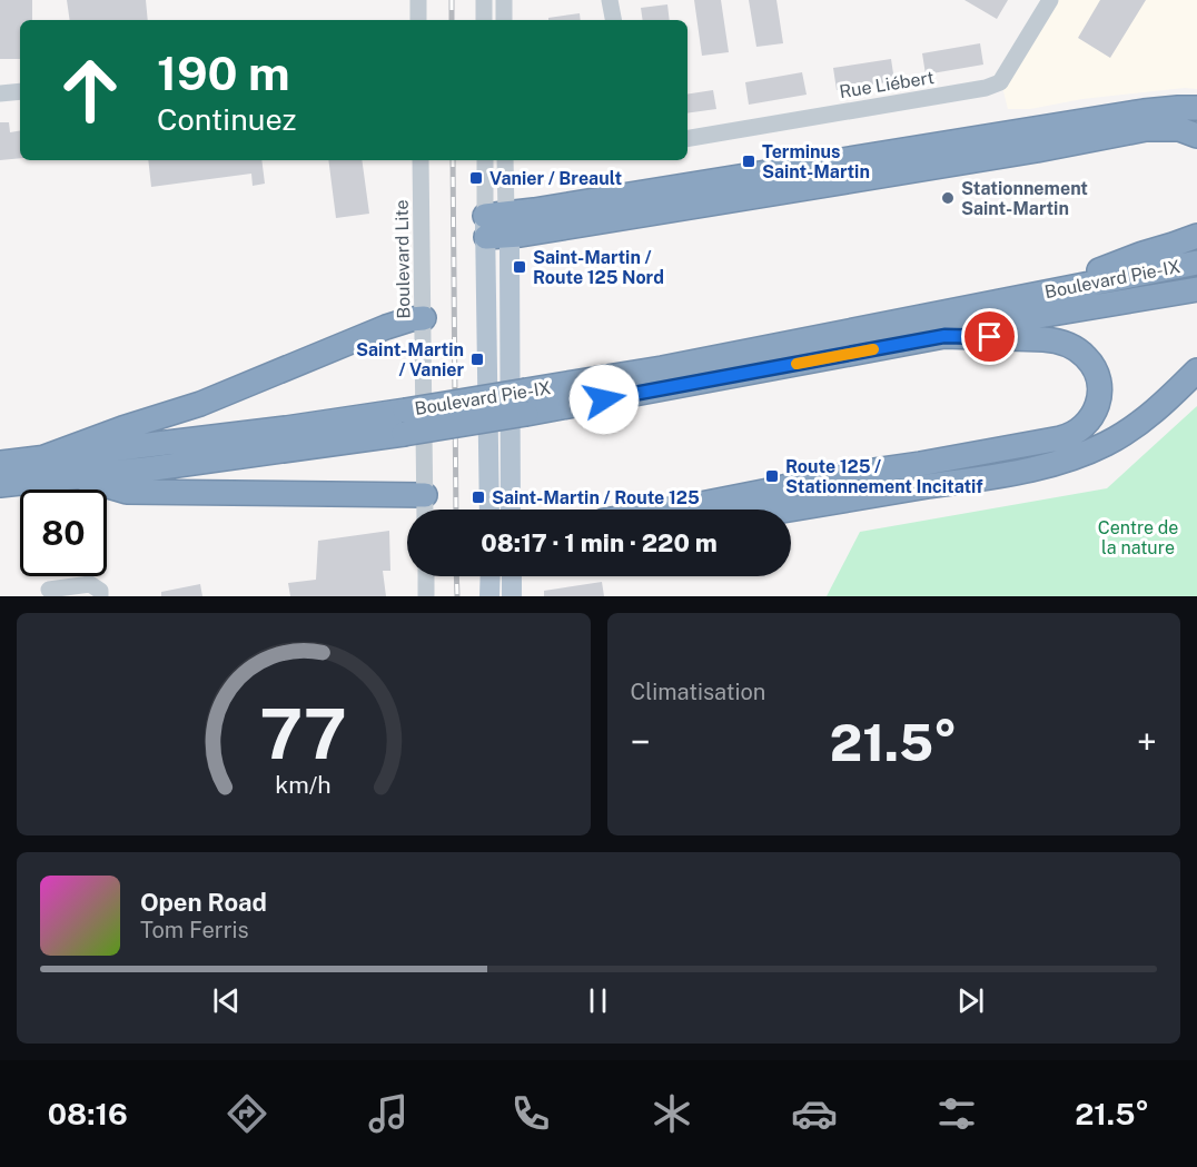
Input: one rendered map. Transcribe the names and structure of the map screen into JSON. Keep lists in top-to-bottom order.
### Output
{
  "streets": {
    "highway": ["Boulevard Pie-IX"],
    "street": ["Rue Liébert", "Boulevard Lite"]
  },
  "parks": ["Centre de la nature"],
  "places": {
    "transit": [
      "Terminus Saint-Martin",
      "Vanier / Breault",
      "Saint-Martin / Route 125 Nord",
      "Saint-Martin / Vanier",
      "Route 125 / Stationnement Incitatif",
      "Saint-Martin / Route 125"
    ],
    "other": ["Stationnement Saint-Martin"]
  },
  "page": {
    "turn": ["190 m", "Continuez"],
    "limit": "80",
    "trip": "08:17 · 1 min · 220 m",
    "tile": "Climatisation",
    "heat": ["−", "21.5°", "+"],
    "song": ["Open Road", "Tom Ferris"],
    "tabs": ["08:16", "21.5°"],
    "gauge": ["77", "km/h"]
  }
}
